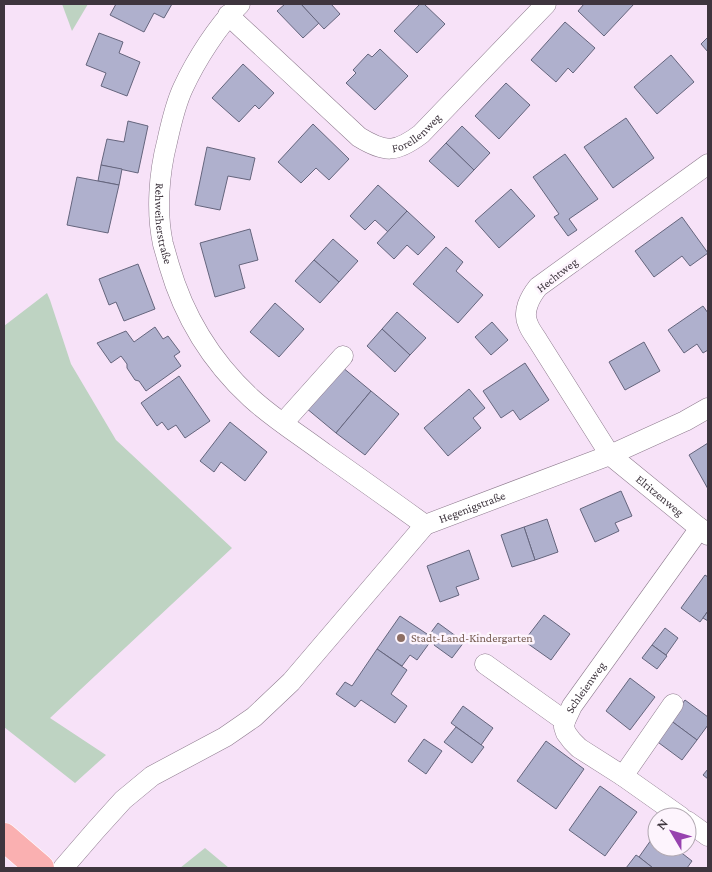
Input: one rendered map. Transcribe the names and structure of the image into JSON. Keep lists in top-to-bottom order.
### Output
{
  "streets": {
    "street": [
      "Forellenweg",
      "Rehweiherstraße",
      "Hechtweg",
      "Elritzenweg",
      "Hegenigstraße",
      "Schleienweg"
    ]
  },
  "crossings": [
    ["Forellenweg", "Rehweiherstraße"],
    ["Rehweiherstraße", "Hegenigstraße"],
    ["Hechtweg", "Elritzenweg"],
    ["Hechtweg", "Hegenigstraße"],
    ["Elritzenweg", "Hegenigstraße"],
    ["Elritzenweg", "Schleienweg"]
  ],
  "places": ["Stadt-Land-Kindergarten"],
  "north": "top left"
}
